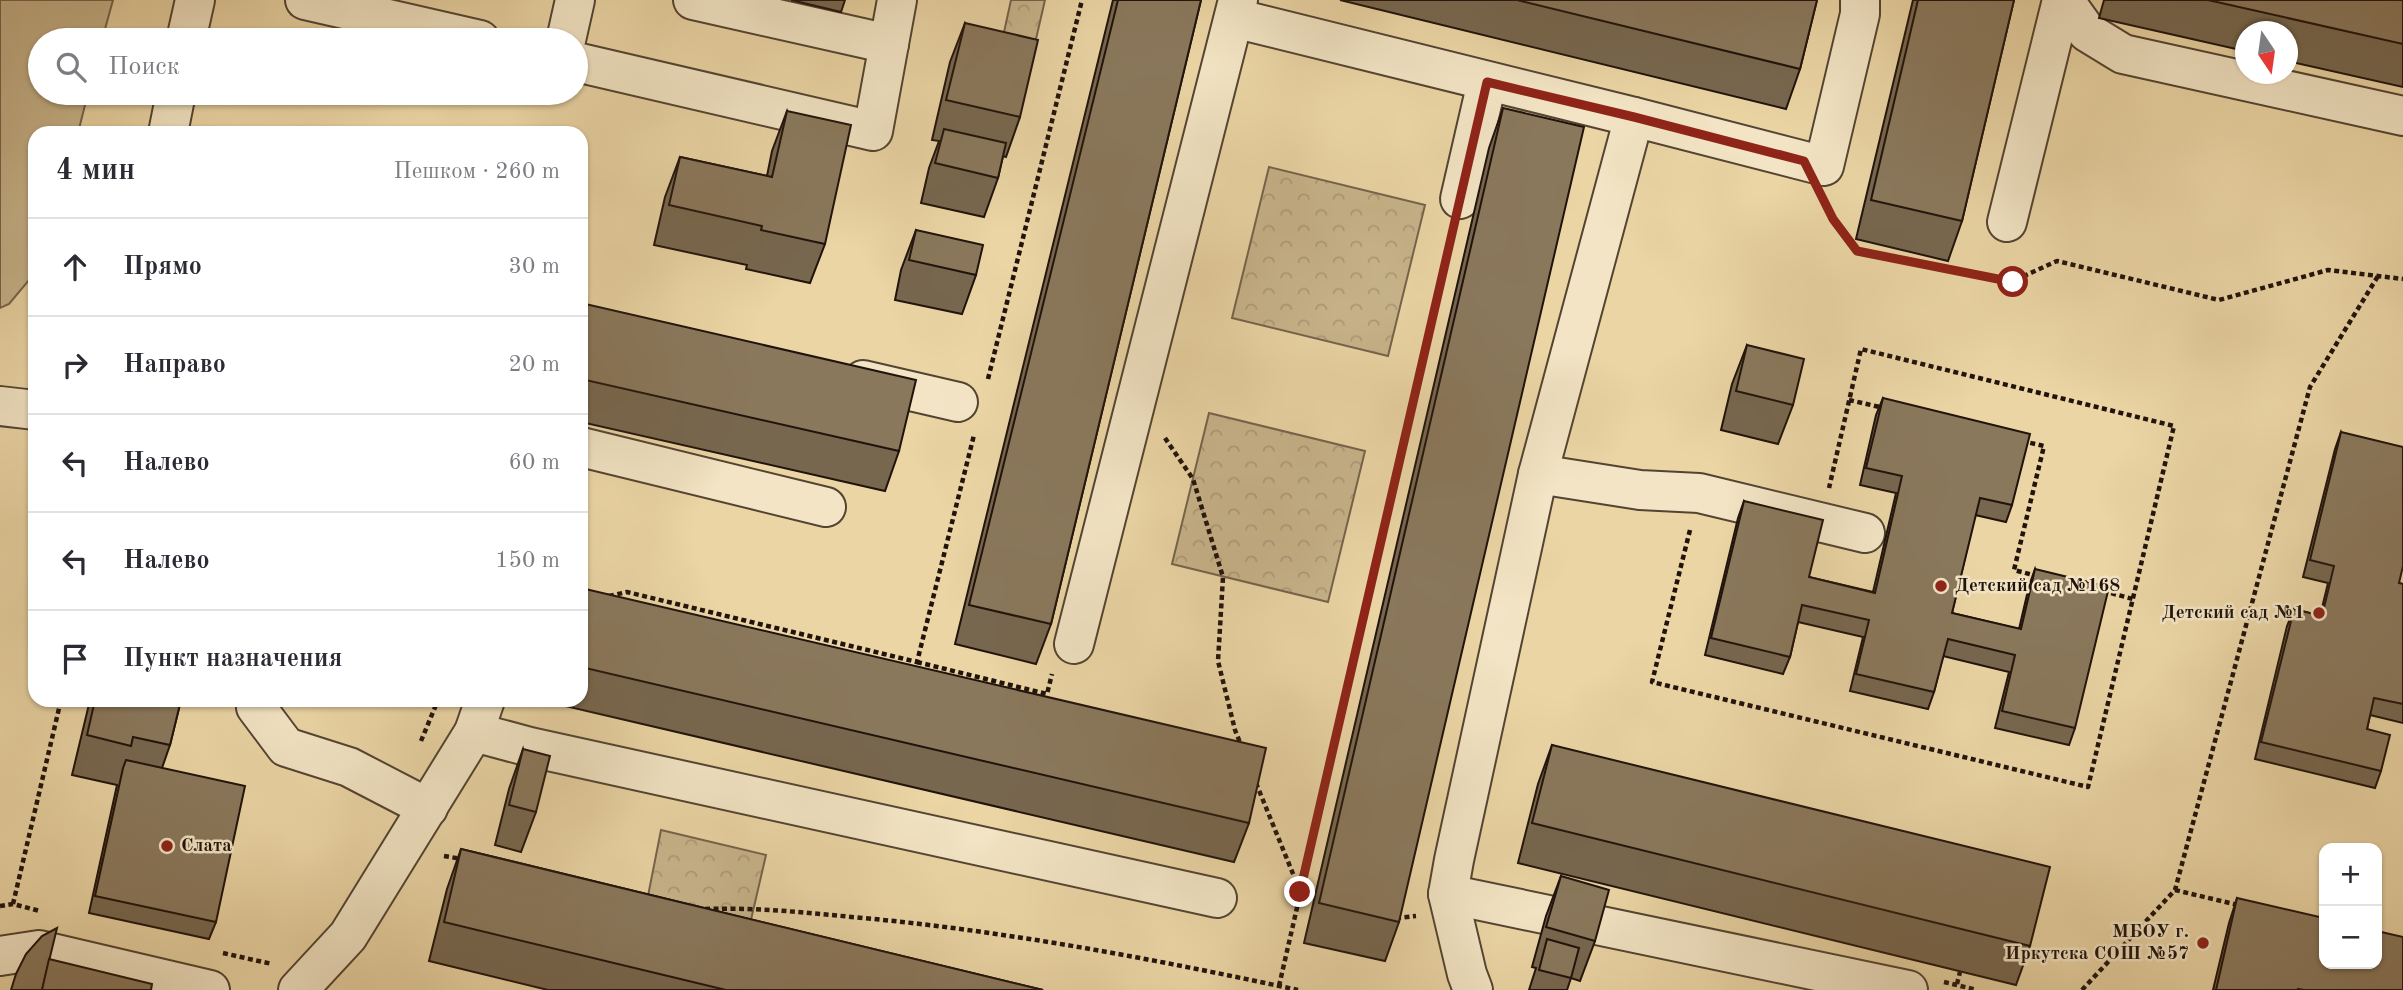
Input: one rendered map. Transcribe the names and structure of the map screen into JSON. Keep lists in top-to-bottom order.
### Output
{
  "places": [
    "Детский сад №168",
    "Детский сад №1",
    "Слата",
    "МБОУ г. Иркутска СОШ №57"
  ],
  "north": "bottom",
  "page": {
    "search": "Поиск",
    "heading": ["4 мин", "Пешком · 260 m"],
    "list": [
      ["Прямо", "30 m"],
      ["Направо", "20 m"],
      ["Налево", "60 m"],
      ["Налево", "150 m"],
      "Пункт назначения"
    ],
    "map_buttons": ["+", "−"]
  }
}
